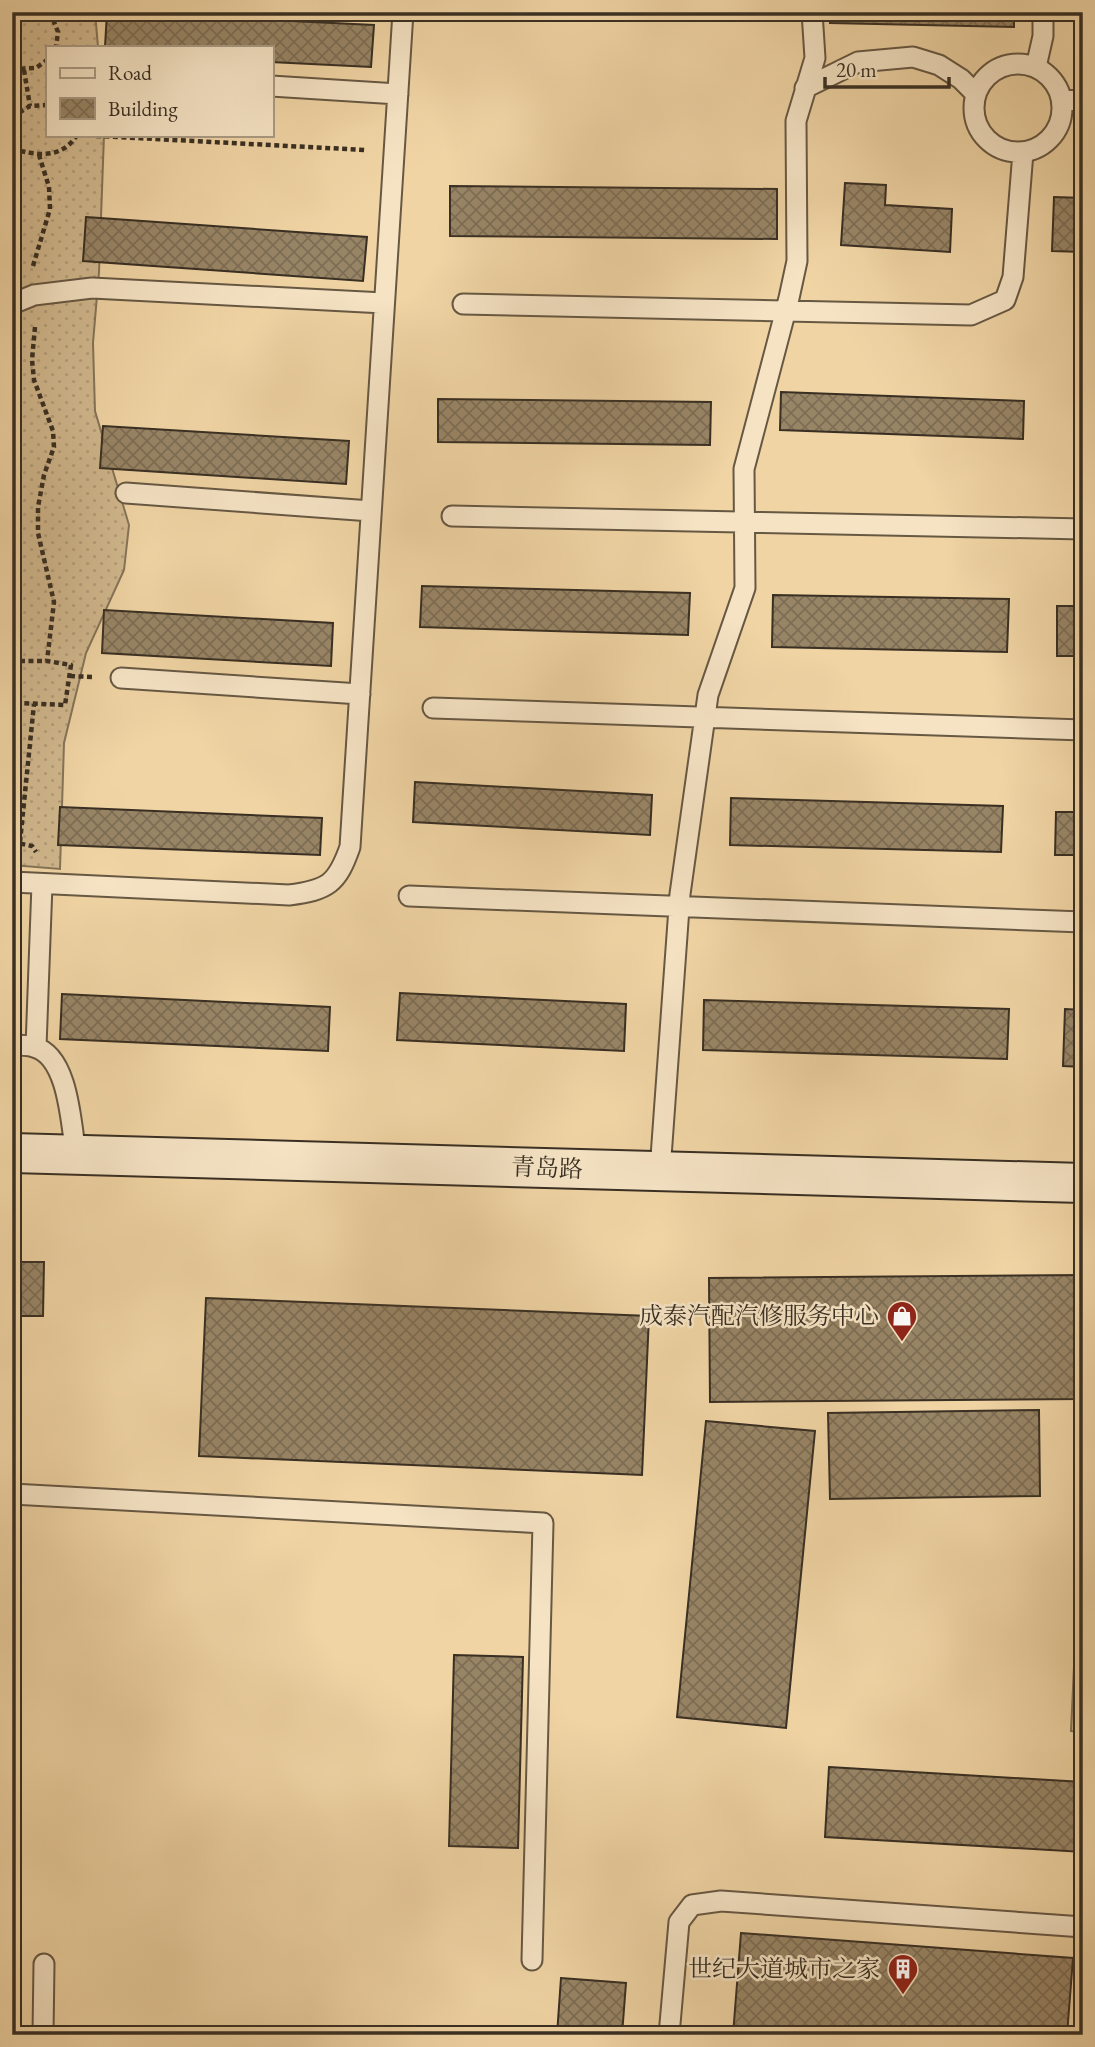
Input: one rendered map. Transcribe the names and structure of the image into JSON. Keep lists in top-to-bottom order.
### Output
{
  "streets": {
    "street": ["青岛路"]
  },
  "places": {
    "shop": ["成泰汽配汽修服务中心"],
    "building": ["世纪大道城市之家"]
  },
  "legend": ["Road", "Building"],
  "scale_bar": "20 m"
}
